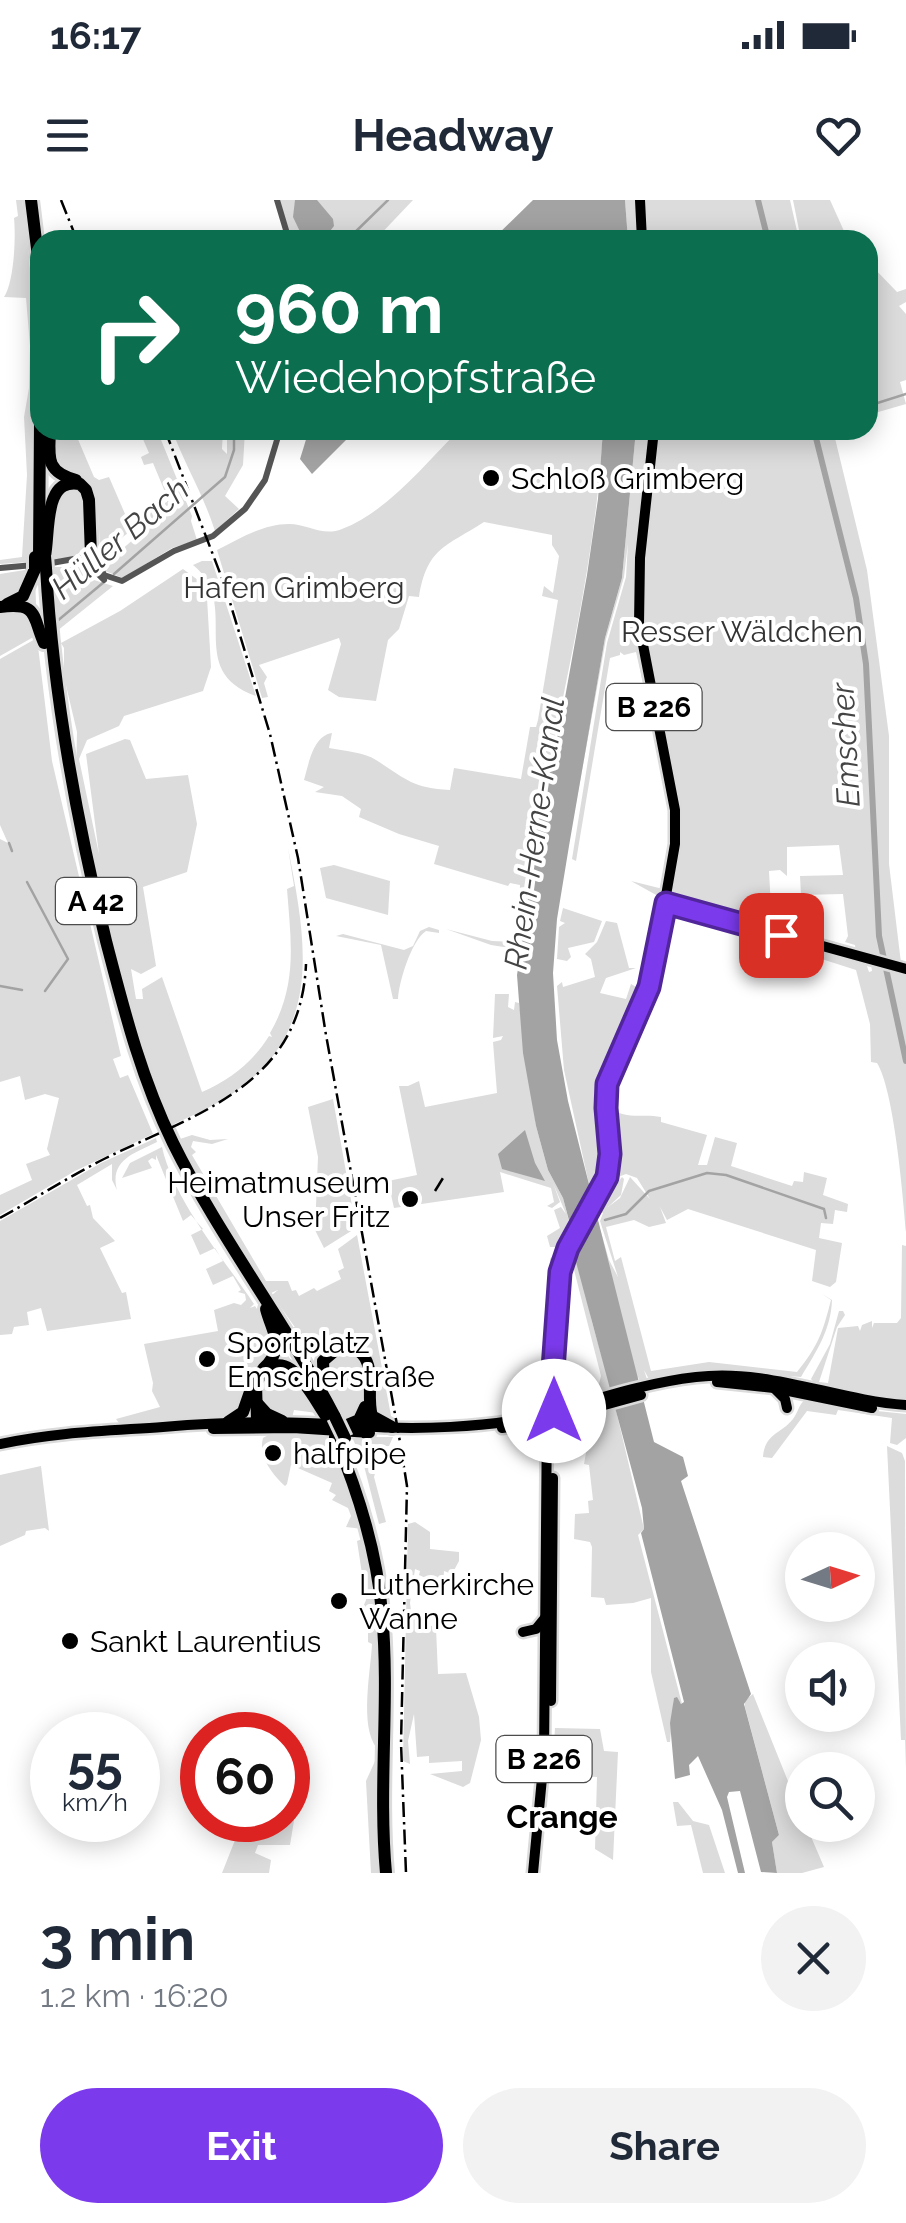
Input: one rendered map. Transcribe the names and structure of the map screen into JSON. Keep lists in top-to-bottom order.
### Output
{
  "streets": {
    "highway": ["A 42"],
    "main road": ["B 226"]
  },
  "districts": ["Crange"],
  "water": ["Hüller Bach", "Emscher", "Rhein-Herne-Kanal"],
  "parks": ["Hafen Grimberg", "Resser Wäldchen"],
  "places": [
    "Schloß Grimberg",
    "Heimatmuseum Unser Fritz",
    "Sportplatz Emscherstraße",
    "halfpipe",
    "Lutherkirche Wanne",
    "Sankt Laurentius"
  ],
  "north": "right",
  "page": {
    "status": "16:17",
    "header": "Headway",
    "turn": ["960 m", "Wiedehopfstraße"],
    "speed": "55 km/h",
    "limit": "60",
    "heading": ["3 min", "1.2 km · 16:20"],
    "buttons": ["Exit", "Share"]
  }
}
